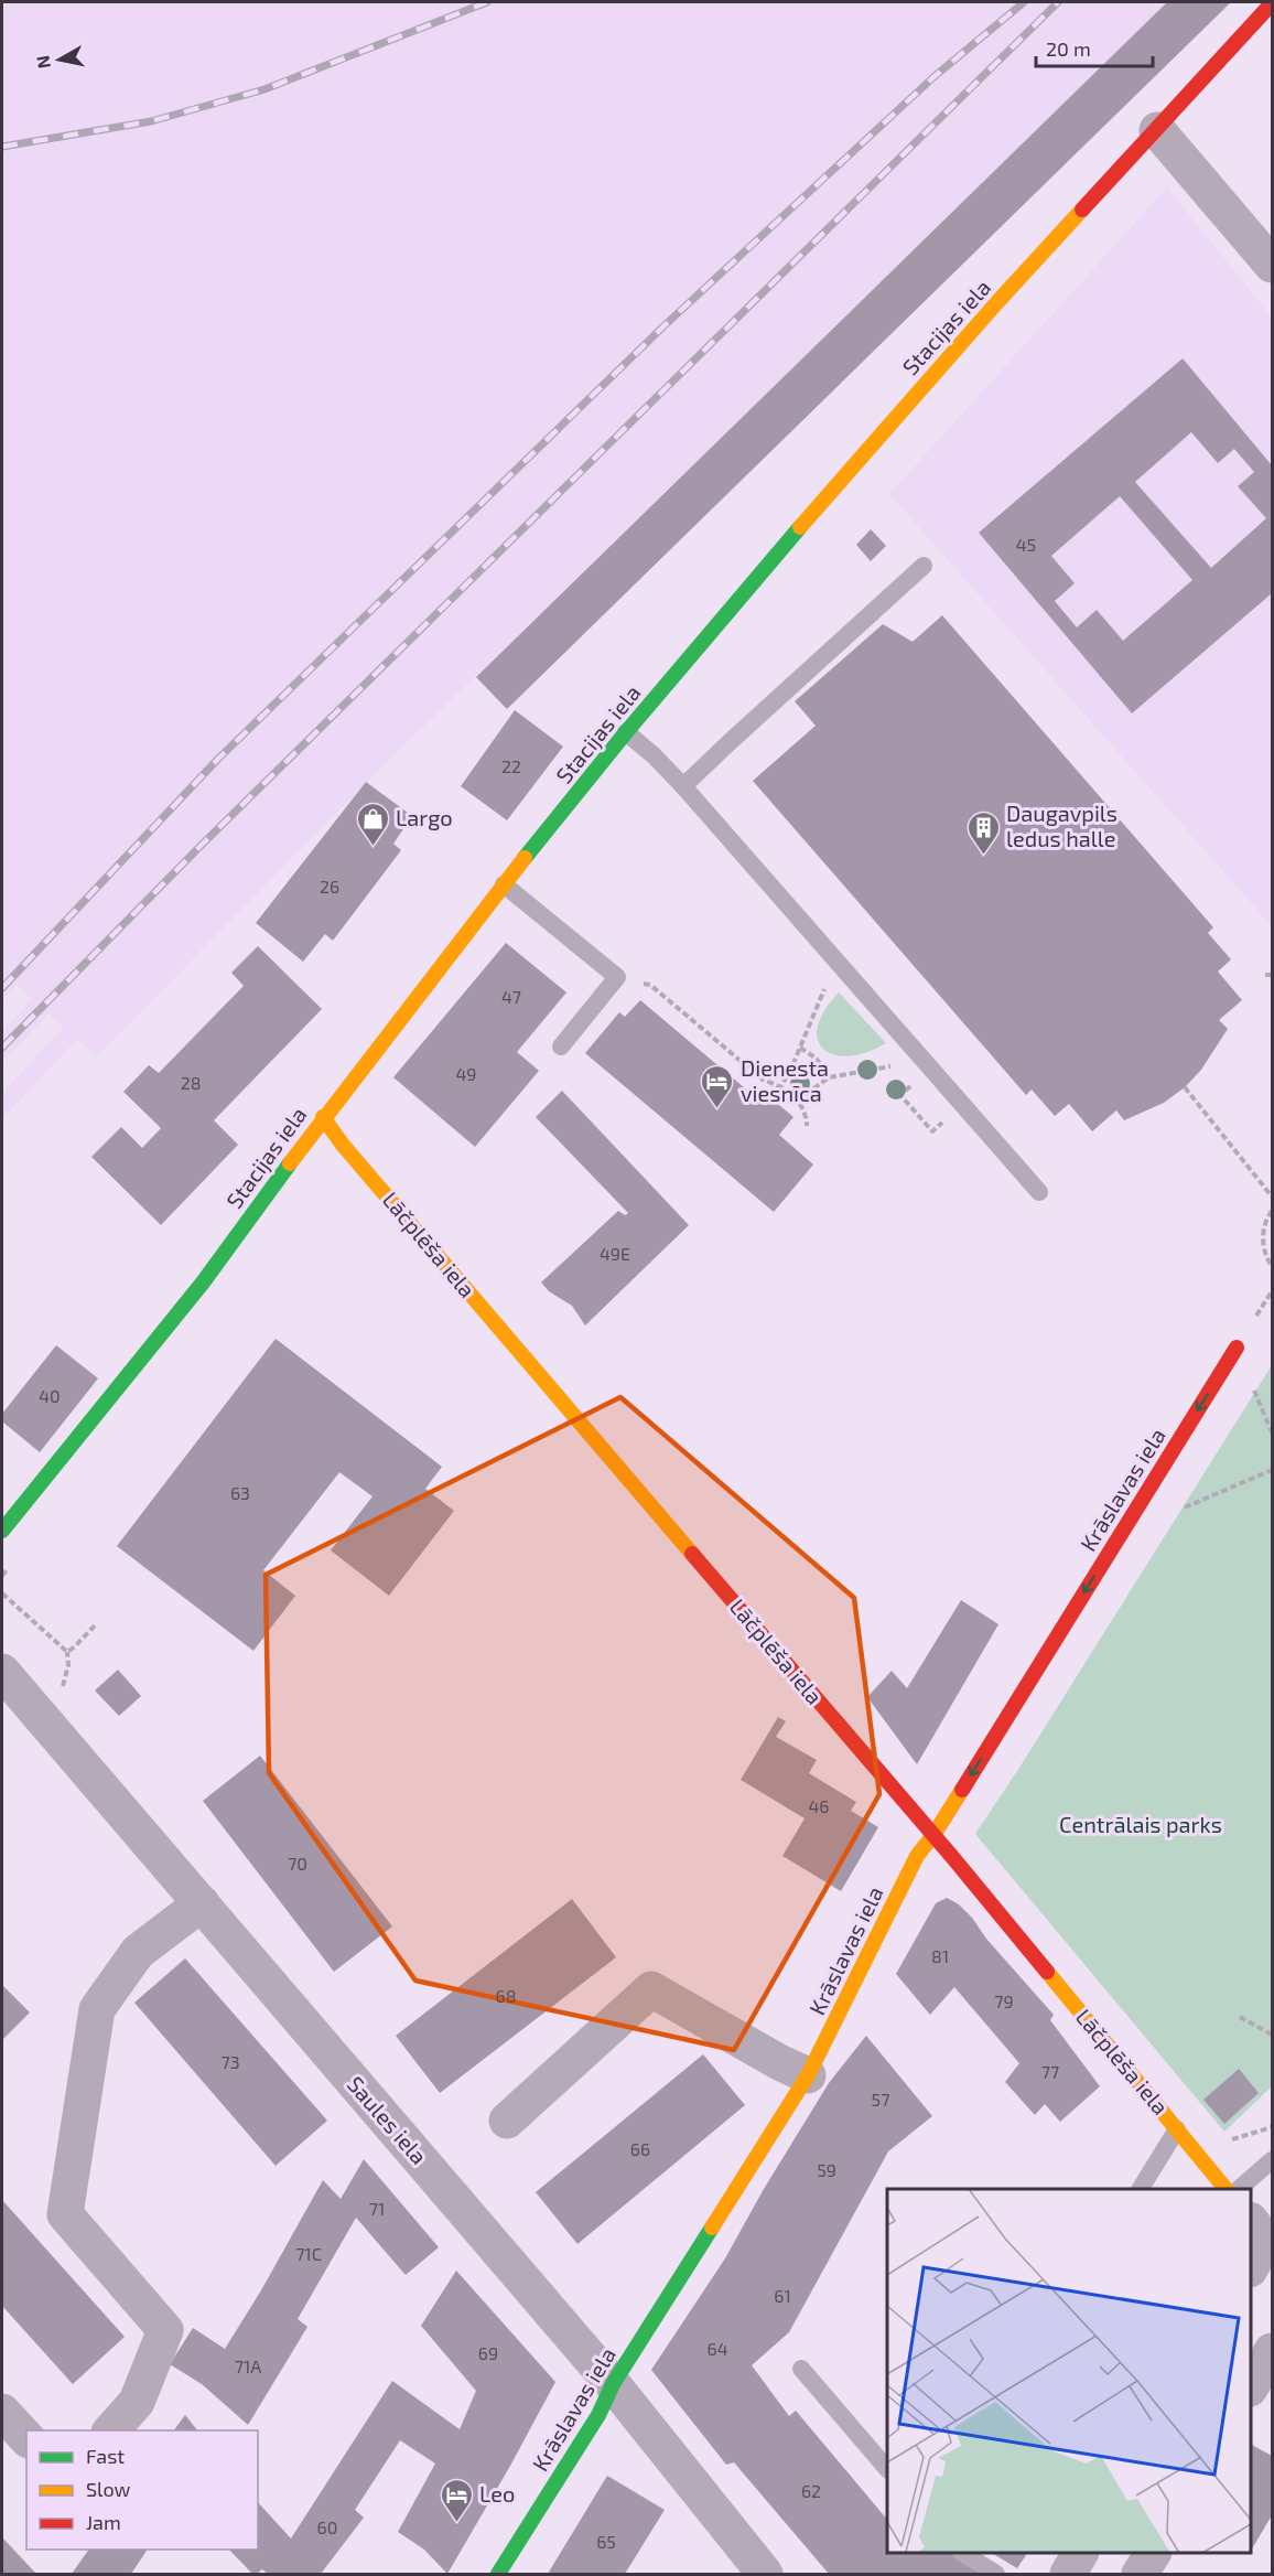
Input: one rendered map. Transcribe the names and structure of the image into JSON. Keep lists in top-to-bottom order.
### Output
{
  "streets": {
    "street": [
      "Stacijas iela",
      "Lāčplēša iela",
      "Krāslavas iela",
      "Saules iela"
    ]
  },
  "crossings": [
    ["Stacijas iela", "Lāčplēša iela"],
    ["Lāčplēša iela", "Krāslavas iela"],
    ["Krāslavas iela", "Saules iela"]
  ],
  "one_way": ["Krāslavas iela"],
  "parks": ["Centrālais parks"],
  "places": {
    "shop": ["Largo"],
    "building": ["Daugavpils ledus halle"],
    "hotel": ["Dienesta viesnīca", "Leo"]
  },
  "house_numbers": [
    "45",
    "22",
    "26",
    "47",
    "49",
    "28",
    "49E",
    "40",
    "63",
    "46",
    "70",
    "81",
    "68",
    "79",
    "73",
    "77",
    "57",
    "66",
    "59",
    "71",
    "71C",
    "61",
    "64",
    "69",
    "71A",
    "62",
    "60",
    "65"
  ],
  "legend": ["Fast", "Slow", "Jam"],
  "scale_bar": "20 m",
  "north": "left"
}
